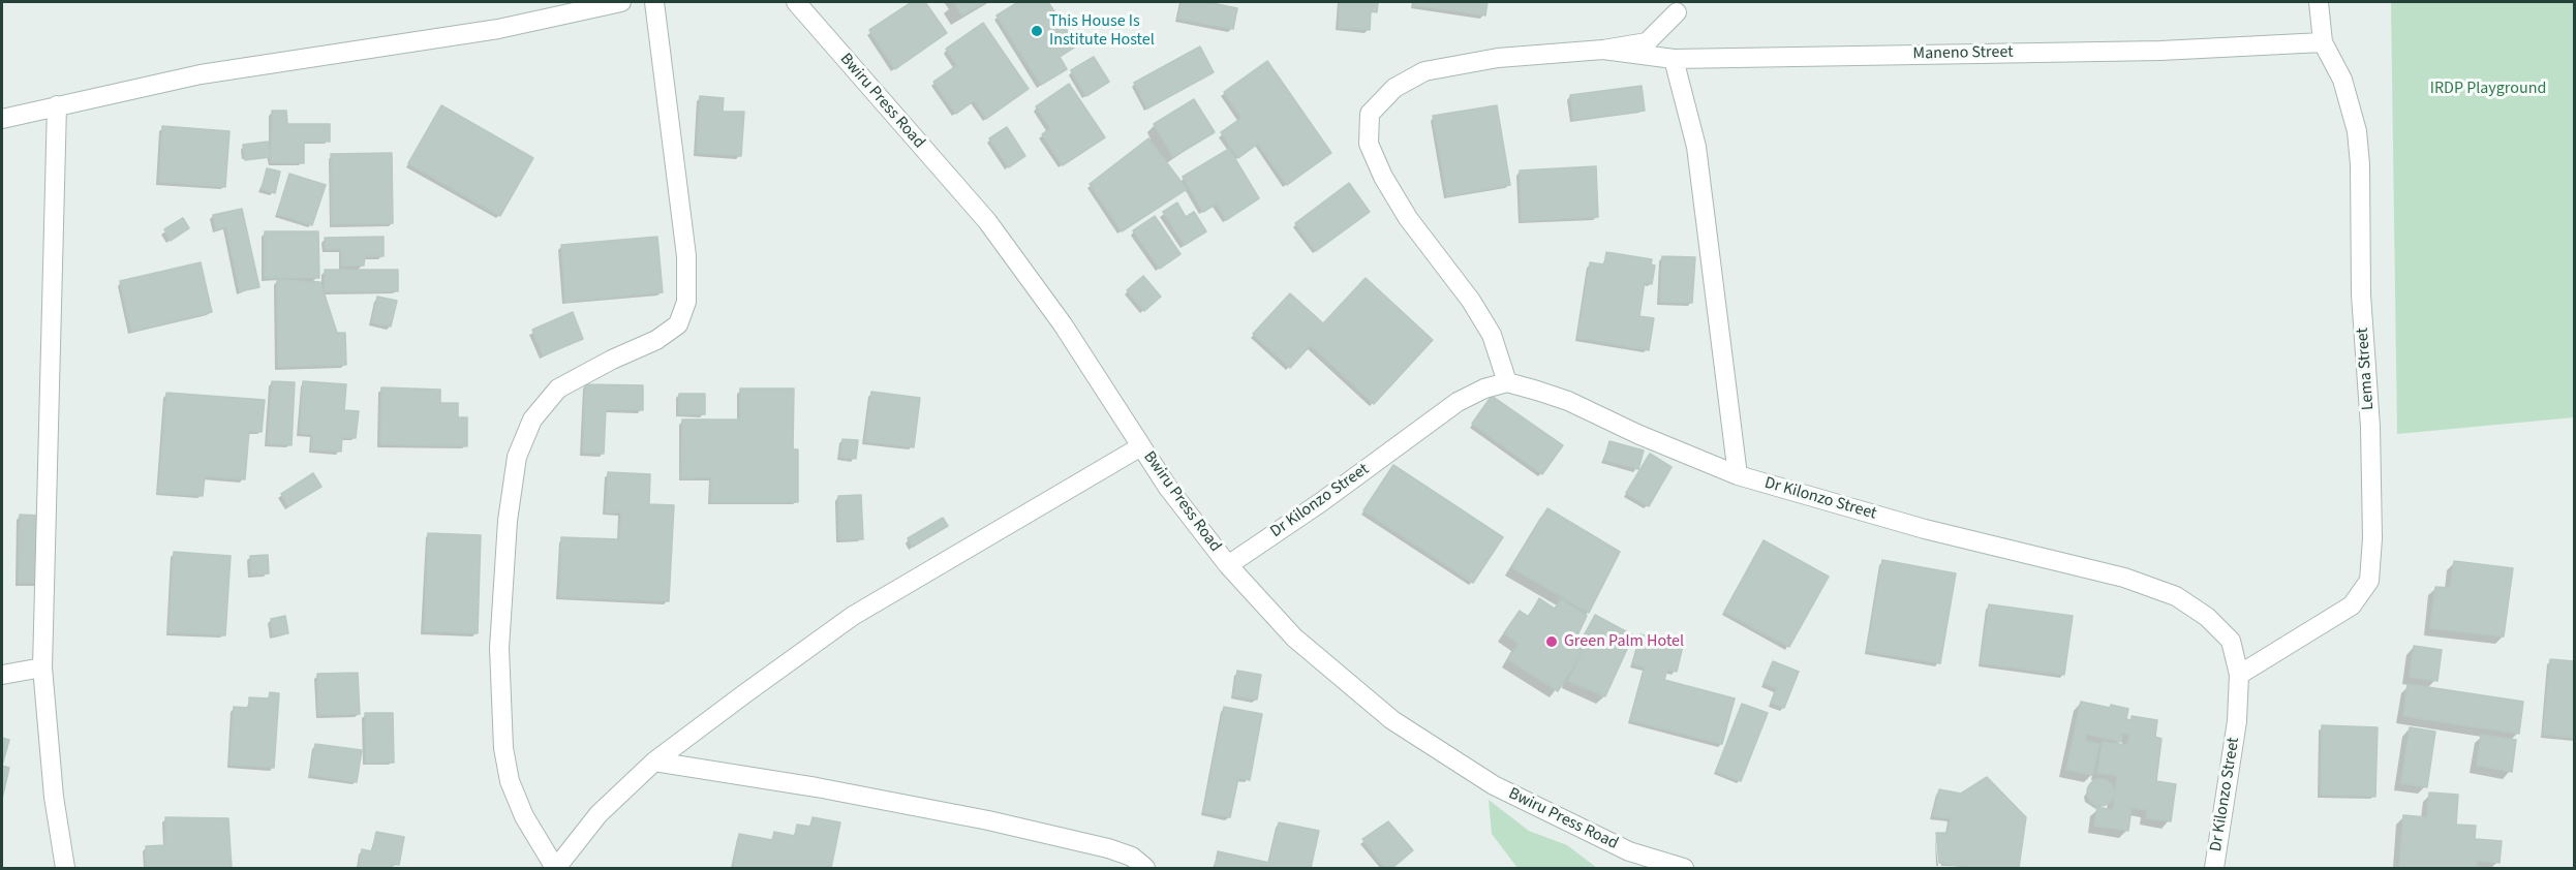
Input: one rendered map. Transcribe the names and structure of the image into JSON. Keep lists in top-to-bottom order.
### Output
{
  "streets": {
    "street": [
      "Maneno Street",
      "Bwiru Press Road",
      "Lema Street",
      "Dr Kilonzo Street"
    ]
  },
  "crossings": [
    ["Maneno Street", "Lema Street"],
    ["Bwiru Press Road", "Dr Kilonzo Street"],
    ["Lema Street", "Dr Kilonzo Street"]
  ],
  "parks": ["IRDP Playground"],
  "places": ["This House Is Institute Hostel", "Green Palm Hotel"]
}
